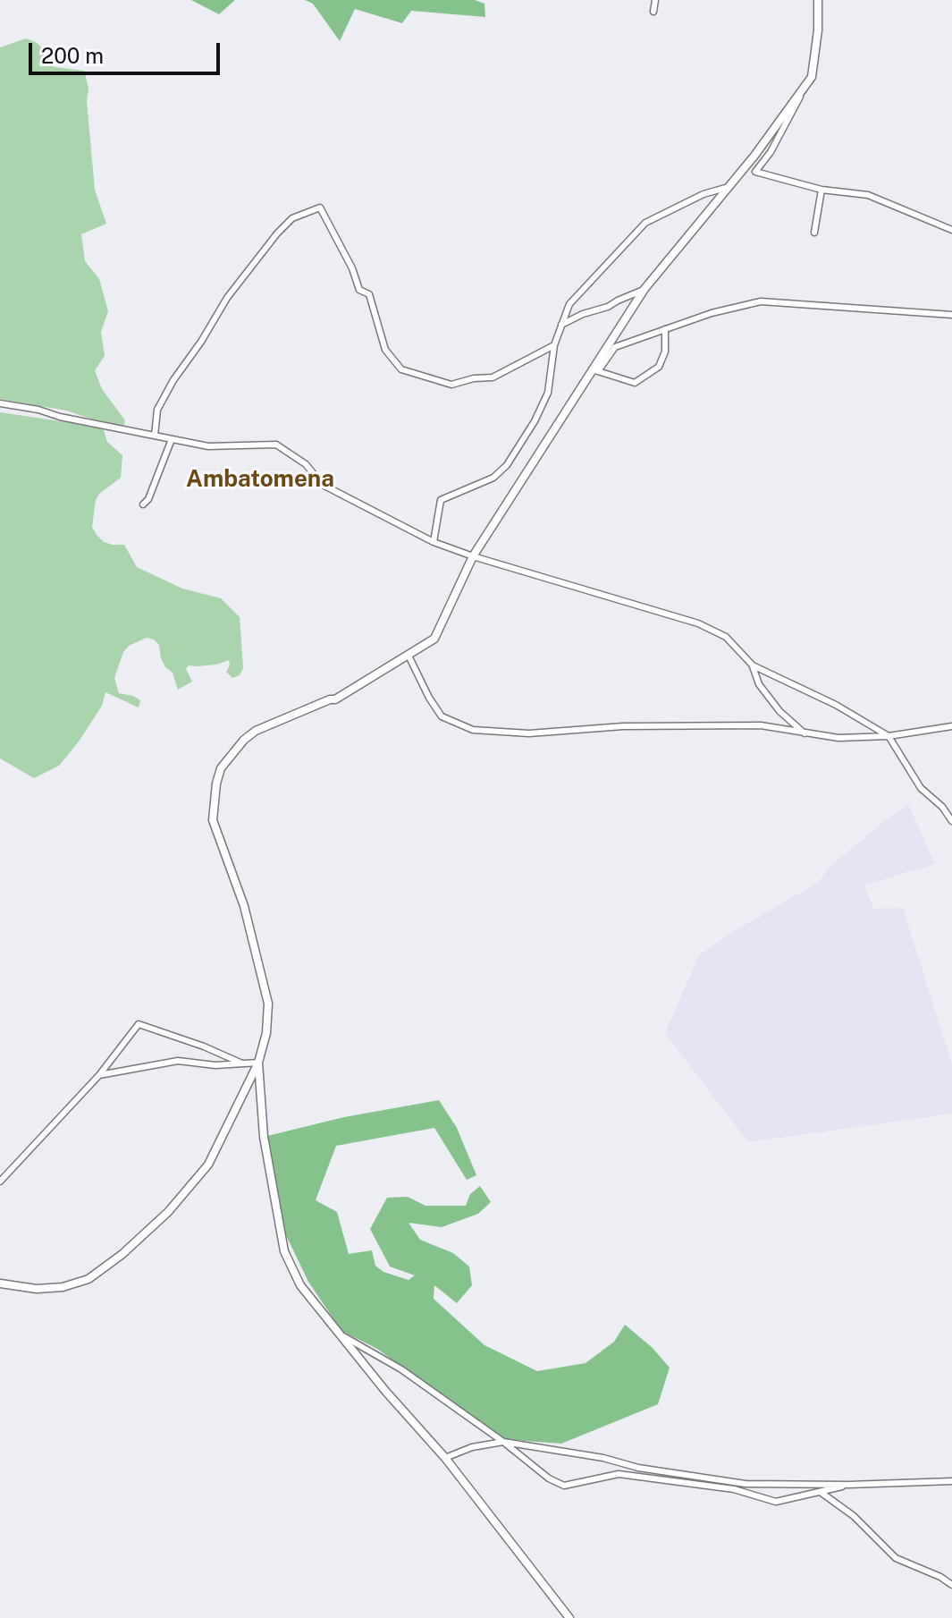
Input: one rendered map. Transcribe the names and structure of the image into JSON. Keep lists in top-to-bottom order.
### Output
{
  "districts": ["Ambatomena"],
  "scale_bar": "200 m"
}
